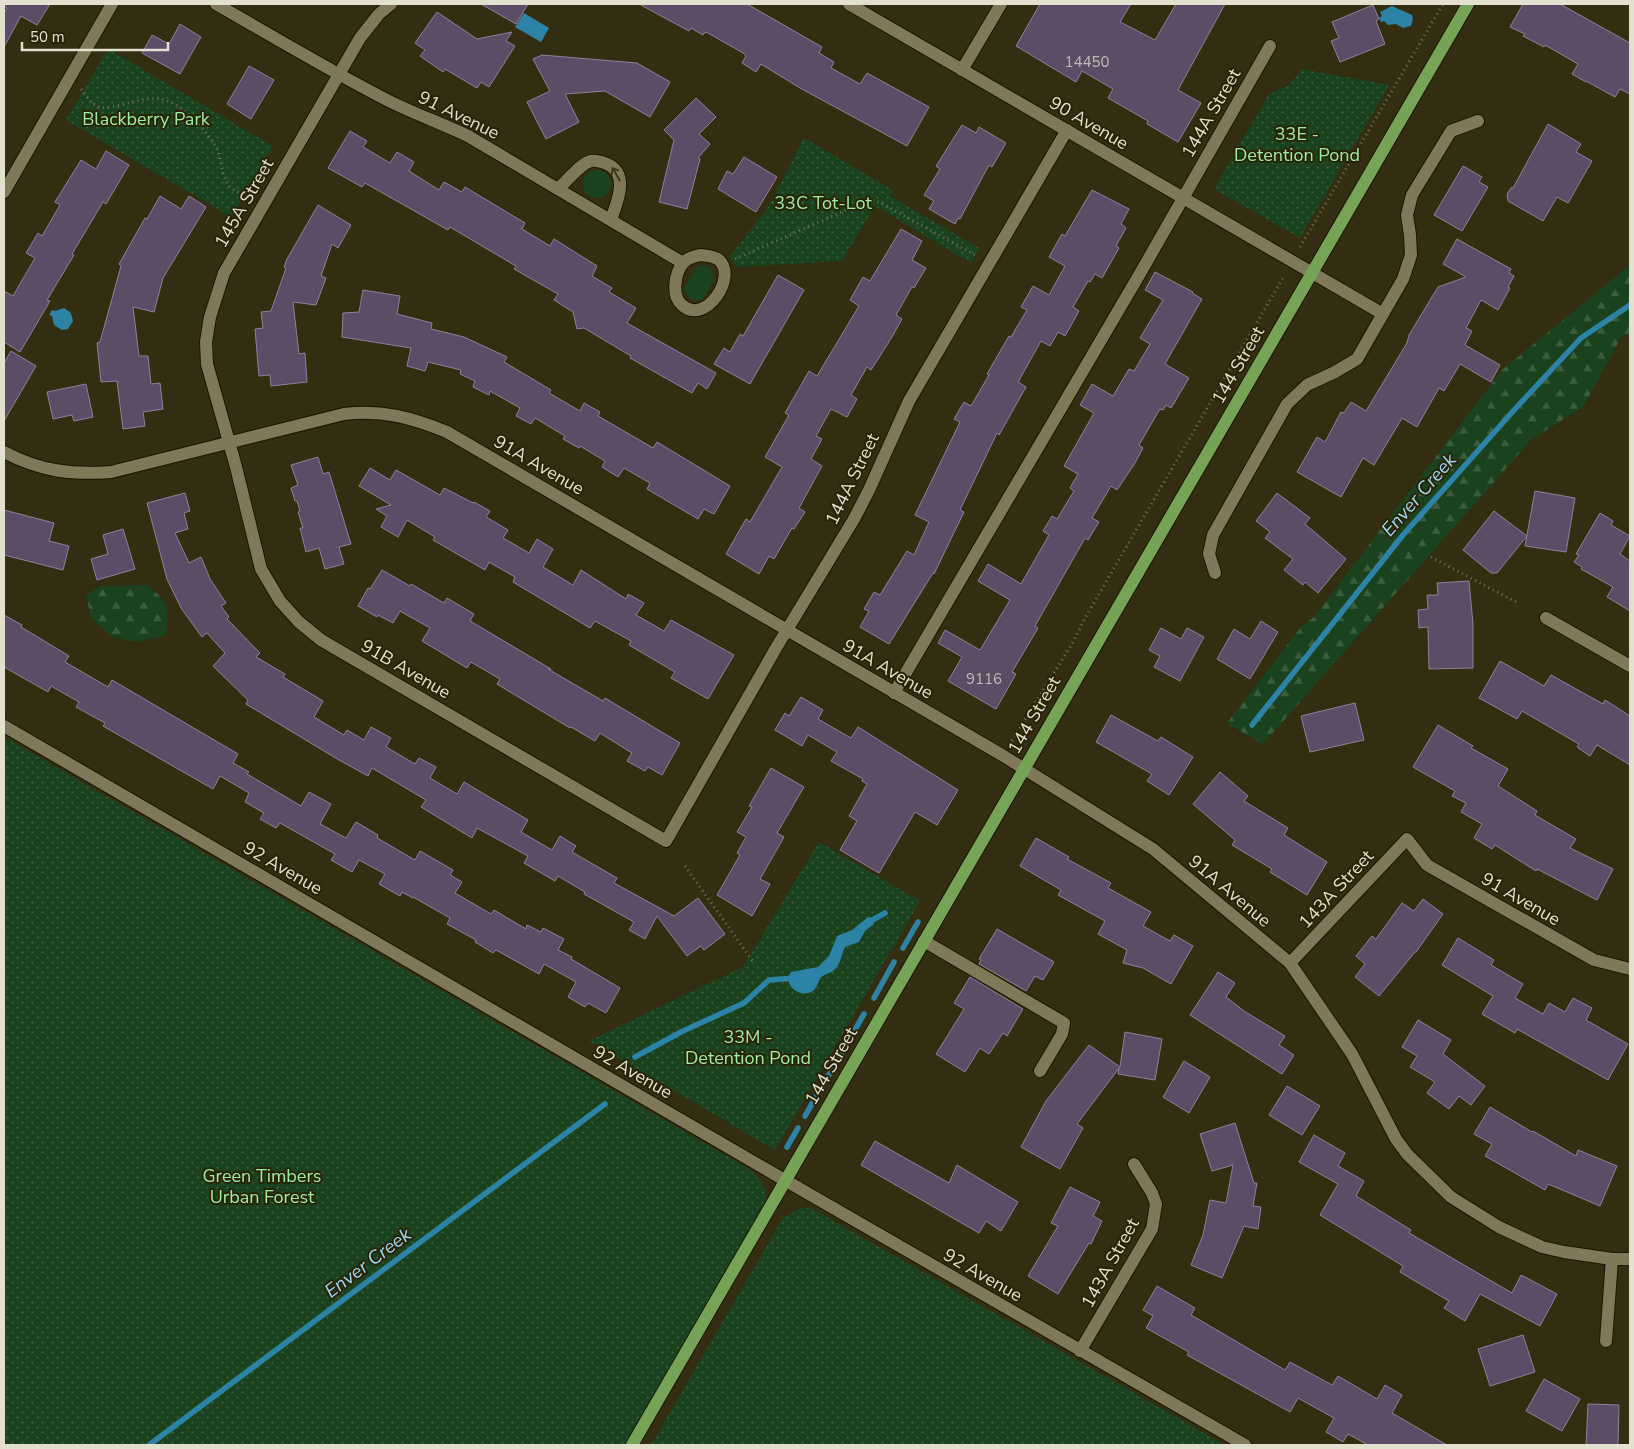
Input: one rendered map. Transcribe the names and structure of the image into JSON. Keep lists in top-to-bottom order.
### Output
{
  "streets": {
    "main road": ["144 Street"],
    "street": [
      "144A Street",
      "91 Avenue",
      "90 Avenue",
      "145A Street",
      "91A Avenue",
      "91B Avenue",
      "92 Avenue",
      "143A Street"
    ]
  },
  "crossings": [
    ["144A Street", "90 Avenue"],
    ["144A Street", "91A Avenue"],
    ["144A Street", "91B Avenue"],
    ["91 Avenue", "145A Street"],
    ["91 Avenue", "143A Street"],
    ["90 Avenue", "144 Street"],
    ["145A Street", "91A Avenue"],
    ["145A Street", "91B Avenue"],
    ["144 Street", "91A Avenue"],
    ["144 Street", "92 Avenue"],
    ["91A Avenue", "91B Avenue"],
    ["91A Avenue", "143A Street"],
    ["92 Avenue", "143A Street"]
  ],
  "water": ["Enver Creek"],
  "parks": [
    "Blackberry Park",
    "33E - Detention Pond",
    "33C Tot-Lot",
    "33M - Detention Pond",
    "Green Timbers Urban Forest"
  ],
  "house_numbers": ["14450", "9116"],
  "scale_bar": "50 m"
}
